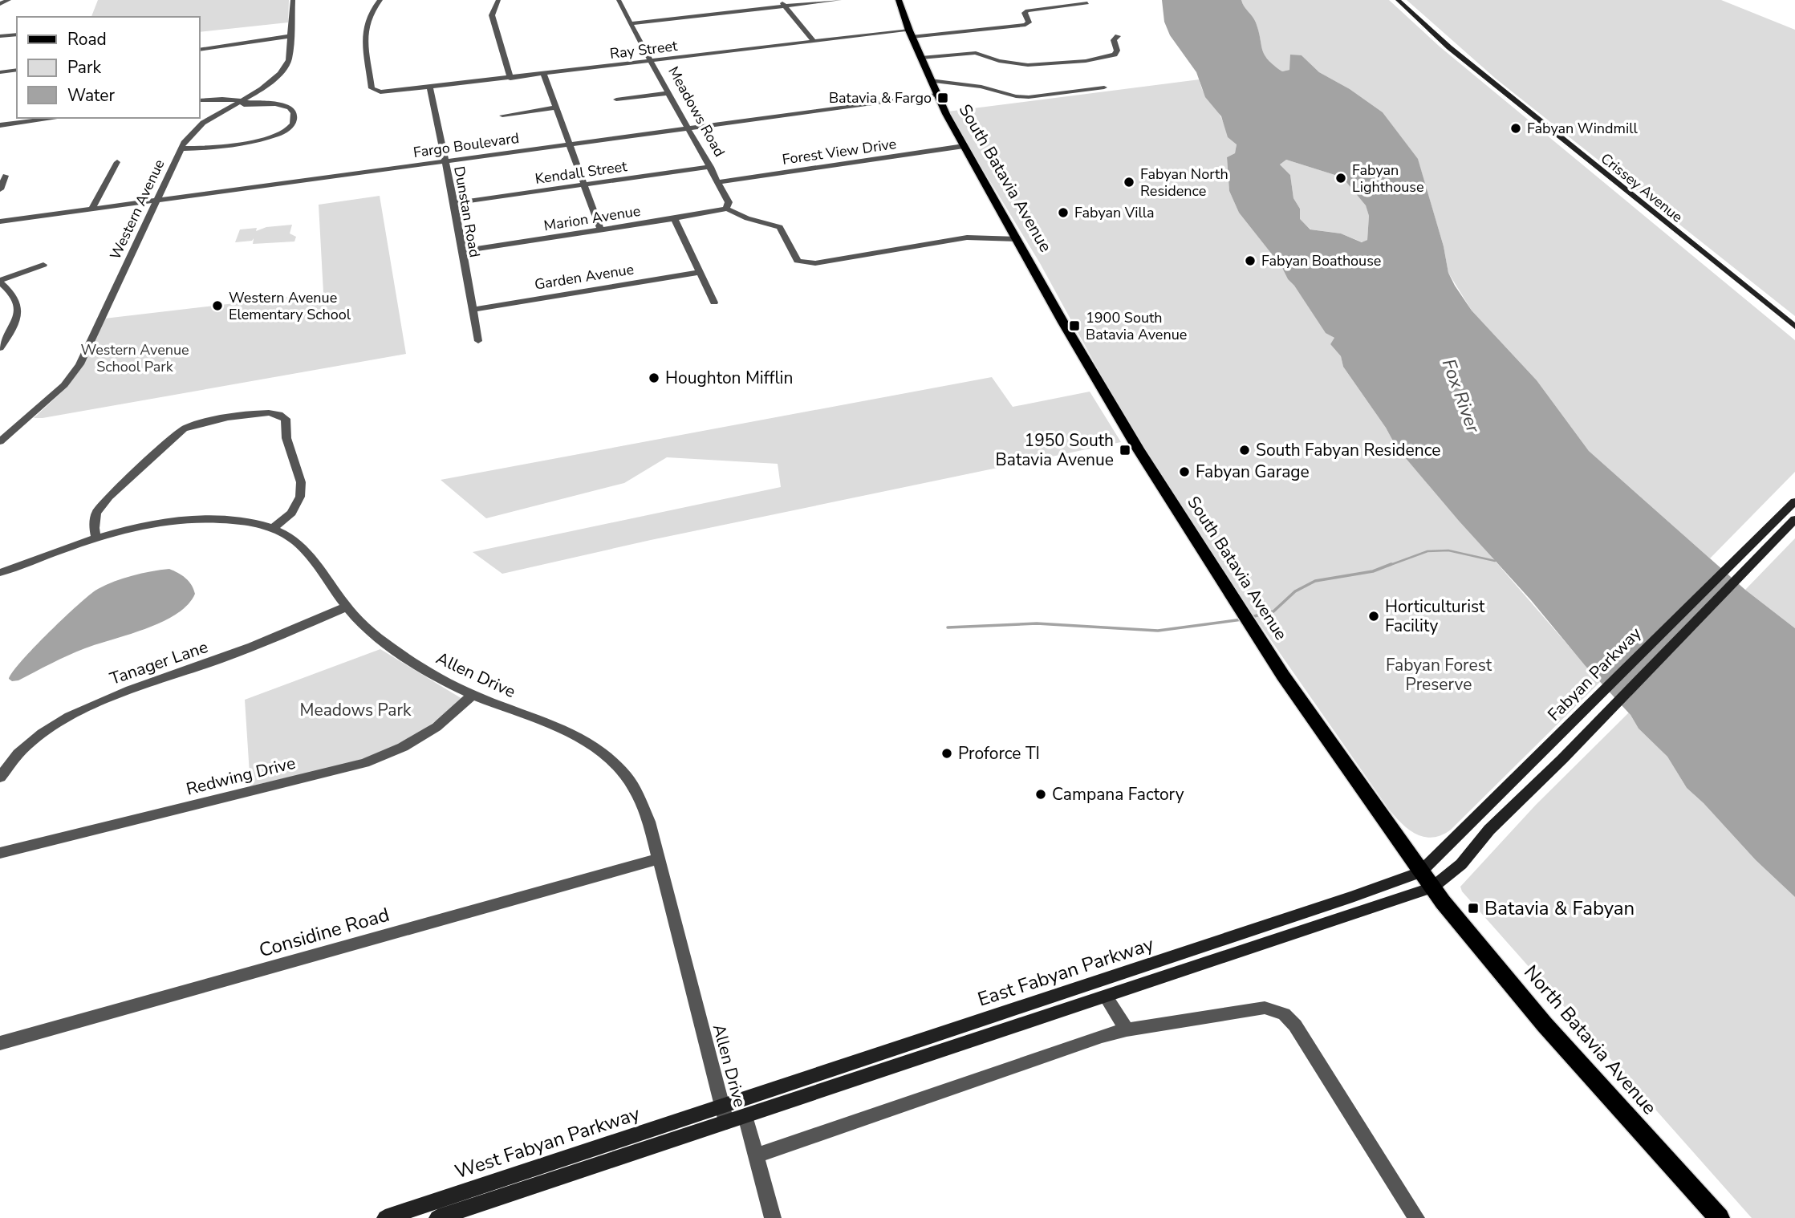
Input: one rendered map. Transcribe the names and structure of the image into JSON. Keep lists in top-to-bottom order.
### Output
{
  "streets": {
    "main road": [
      "South Batavia Avenue",
      "Crissey Avenue",
      "Fabyan Parkway",
      "East Fabyan Parkway",
      "North Batavia Avenue",
      "West Fabyan Parkway"
    ],
    "street": [
      "Ray Street",
      "Meadows Road",
      "Fargo Boulevard",
      "Forest View Drive",
      "Kendall Street",
      "Western Avenue",
      "Dunstan Road",
      "Marion Avenue",
      "Garden Avenue",
      "Tanager Lane",
      "Allen Drive",
      "Redwing Drive",
      "Considine Road"
    ]
  },
  "crossings": [
    ["Ray Street", "Meadows Road"],
    ["Ray Street", "South Batavia Avenue"],
    ["Ray Street", "Dunstan Road"],
    ["Meadows Road", "Fargo Boulevard"],
    ["Meadows Road", "Forest View Drive"],
    ["Meadows Road", "Kendall Street"],
    ["Meadows Road", "Marion Avenue"],
    ["Fargo Boulevard", "South Batavia Avenue"],
    ["Fargo Boulevard", "Western Avenue"],
    ["Fargo Boulevard", "Dunstan Road"],
    ["Forest View Drive", "South Batavia Avenue"],
    ["Kendall Street", "Dunstan Road"],
    ["South Batavia Avenue", "Fabyan Parkway"],
    ["South Batavia Avenue", "East Fabyan Parkway"],
    ["South Batavia Avenue", "North Batavia Avenue"],
    ["Dunstan Road", "Marion Avenue"],
    ["Dunstan Road", "Garden Avenue"],
    ["Tanager Lane", "Allen Drive"],
    ["Fabyan Parkway", "East Fabyan Parkway"],
    ["Fabyan Parkway", "North Batavia Avenue"],
    ["Allen Drive", "Redwing Drive"],
    ["Allen Drive", "Considine Road"],
    ["Allen Drive", "East Fabyan Parkway"],
    ["Allen Drive", "West Fabyan Parkway"],
    ["East Fabyan Parkway", "North Batavia Avenue"],
    ["East Fabyan Parkway", "West Fabyan Parkway"]
  ],
  "water": ["Fox River"],
  "parks": ["Western Avenue School Park", "Fabyan Forest Preserve", "Meadows Park"],
  "places": {
    "transit": [
      "Batavia & Fargo",
      "1900 South Batavia Avenue",
      "1950 South Batavia Avenue",
      "Batavia & Fabyan"
    ],
    "other": [
      "Fabyan Windmill",
      "Fabyan Lighthouse",
      "Fabyan North Residence",
      "Fabyan Villa",
      "Fabyan Boathouse",
      "Western Avenue Elementary School",
      "Houghton Mifflin",
      "South Fabyan Residence",
      "Fabyan Garage",
      "Horticulturist Facility",
      "Proforce TI",
      "Campana Factory"
    ]
  },
  "legend": ["Road", "Park", "Water"]
}
